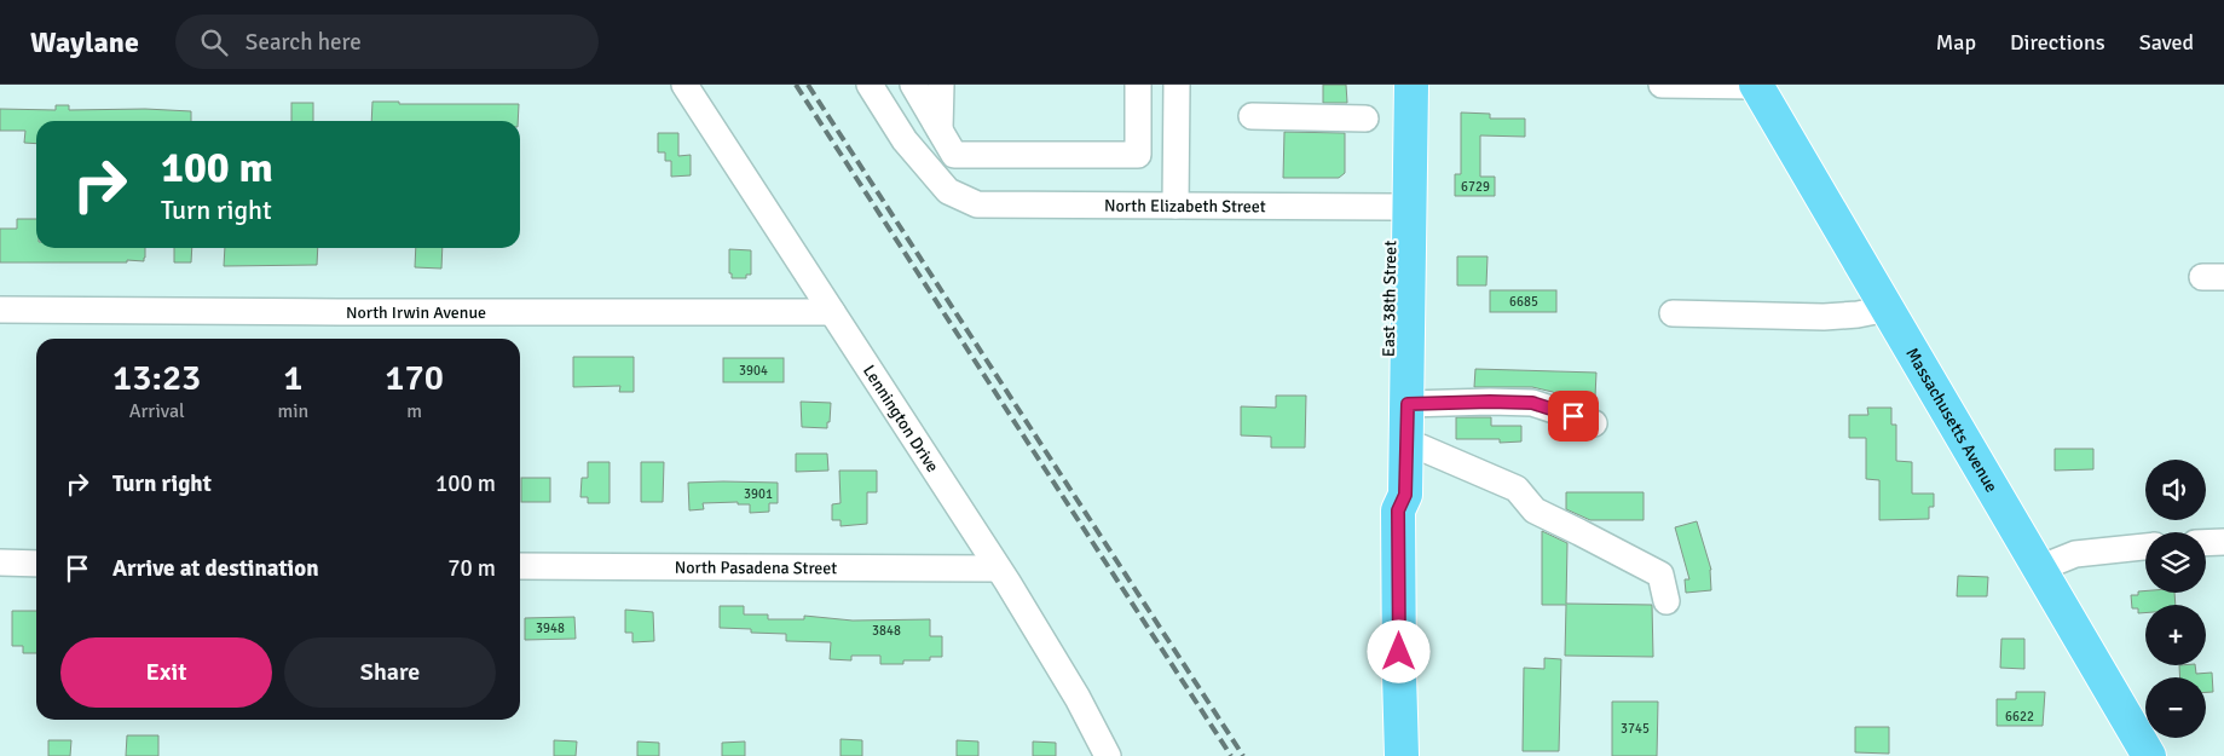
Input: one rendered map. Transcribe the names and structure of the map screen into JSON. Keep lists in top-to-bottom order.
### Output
{
  "streets": {
    "main road": ["East 38th Street", "Massachusetts Avenue"],
    "street": [
      "North Elizabeth Street",
      "North Irwin Avenue",
      "Lennington Drive",
      "North Pasadena Street"
    ]
  },
  "crossings": [
    ["North Elizabeth Street", "East 38th Street"],
    ["North Irwin Avenue", "Lennington Drive"],
    ["Lennington Drive", "North Pasadena Street"]
  ],
  "house_numbers": [
    "6729",
    "6685",
    "3904",
    "3901",
    "3948",
    "3848",
    "6622",
    "3745"
  ],
  "page": {
    "header": "Waylane",
    "search": "Search here",
    "nav": ["Map", "Directions", "Saved"],
    "turn": ["100 m", "Turn right"],
    "eta": [
      "13:23",
      "Arrival",
      "1",
      "min",
      "170",
      "m"
    ],
    "list": [
      {
        "name": "Turn right",
        "value": "100 m"
      },
      {
        "name": "Arrive at destination",
        "value": "70 m"
      }
    ],
    "map_buttons": ["+", "−"],
    "buttons": ["Exit", "Share"]
  }
}
